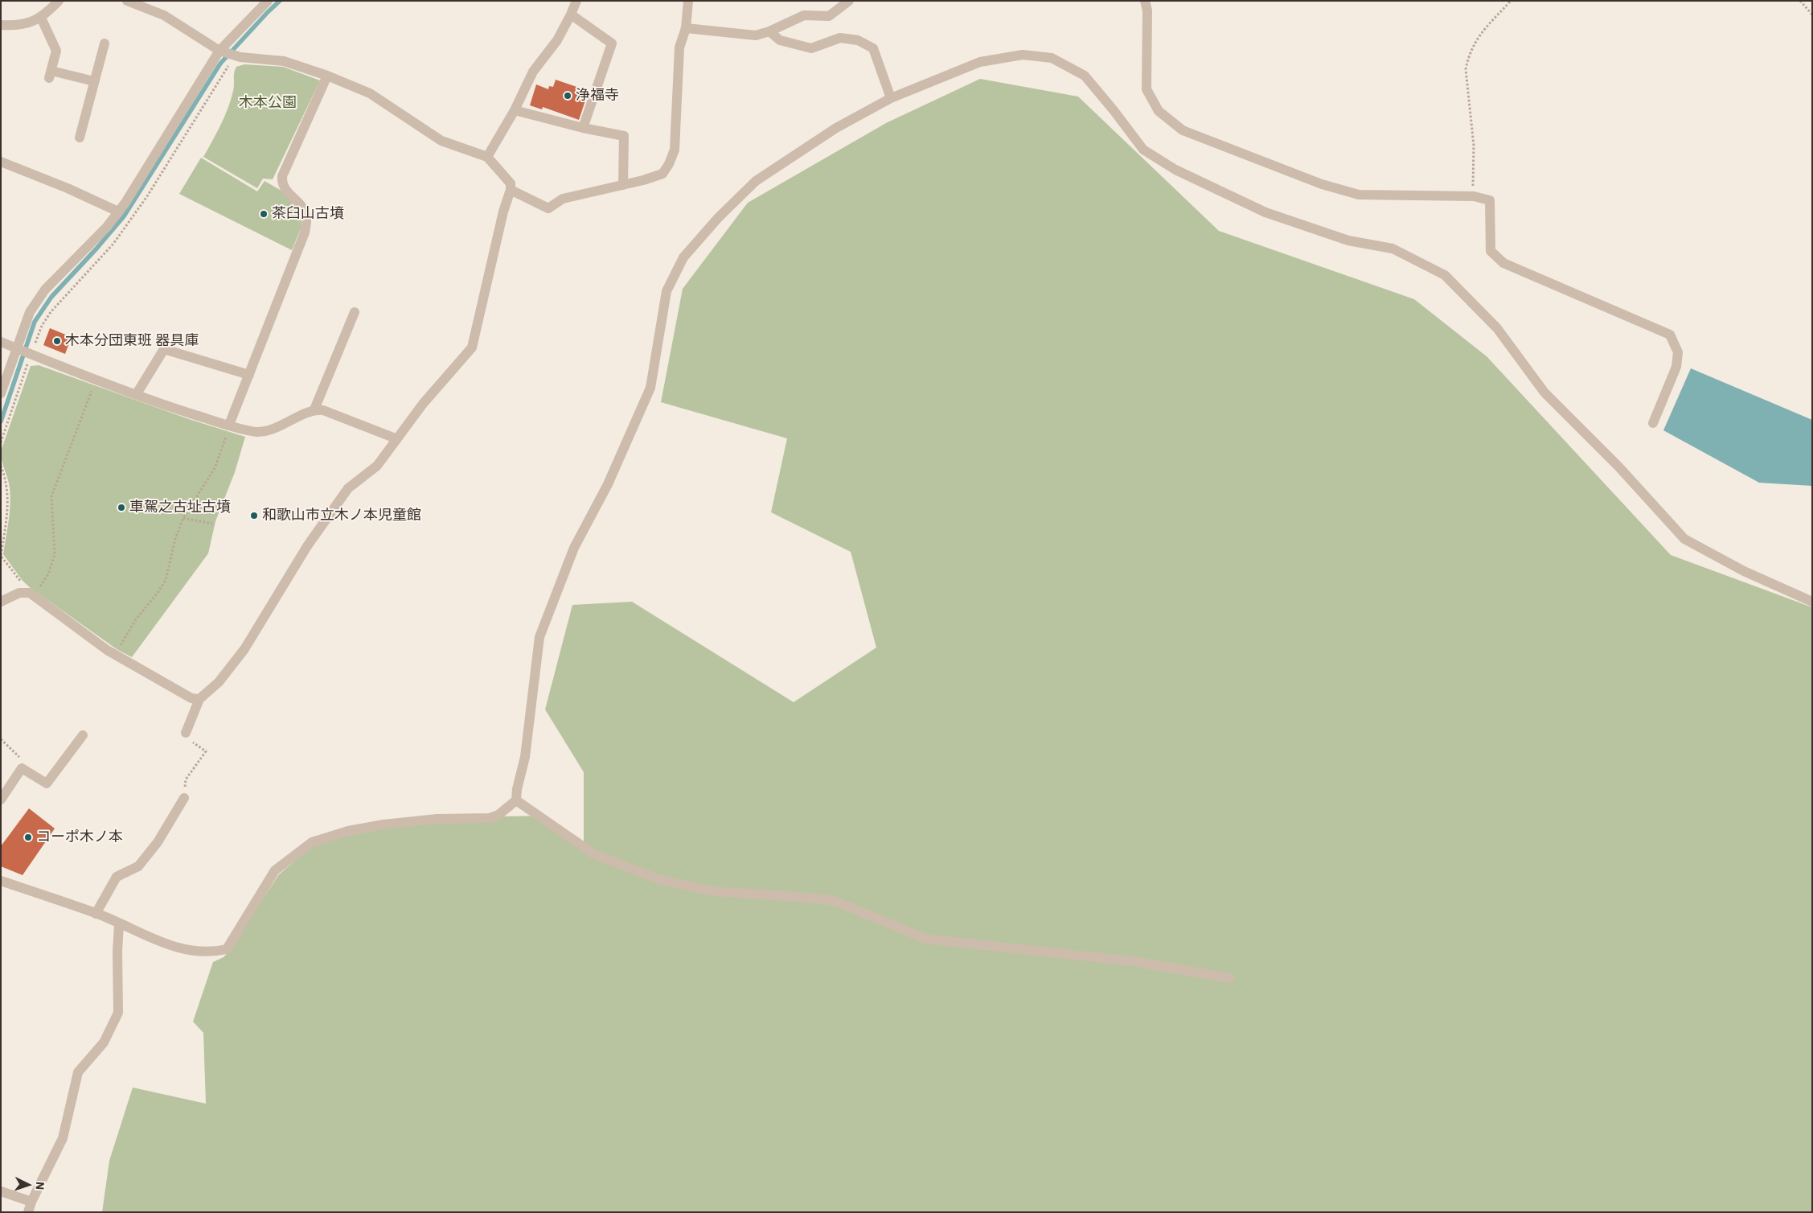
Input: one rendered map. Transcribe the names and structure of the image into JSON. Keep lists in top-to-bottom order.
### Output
{
  "parks": ["木本公園"],
  "places": [
    "浄福寺",
    "茶臼山古墳",
    "木本分団東班 器具庫",
    "車駕之古址古墳",
    "和歌山市立木ノ本児童館",
    "コーポ木ノ本"
  ],
  "north": "right"
}
